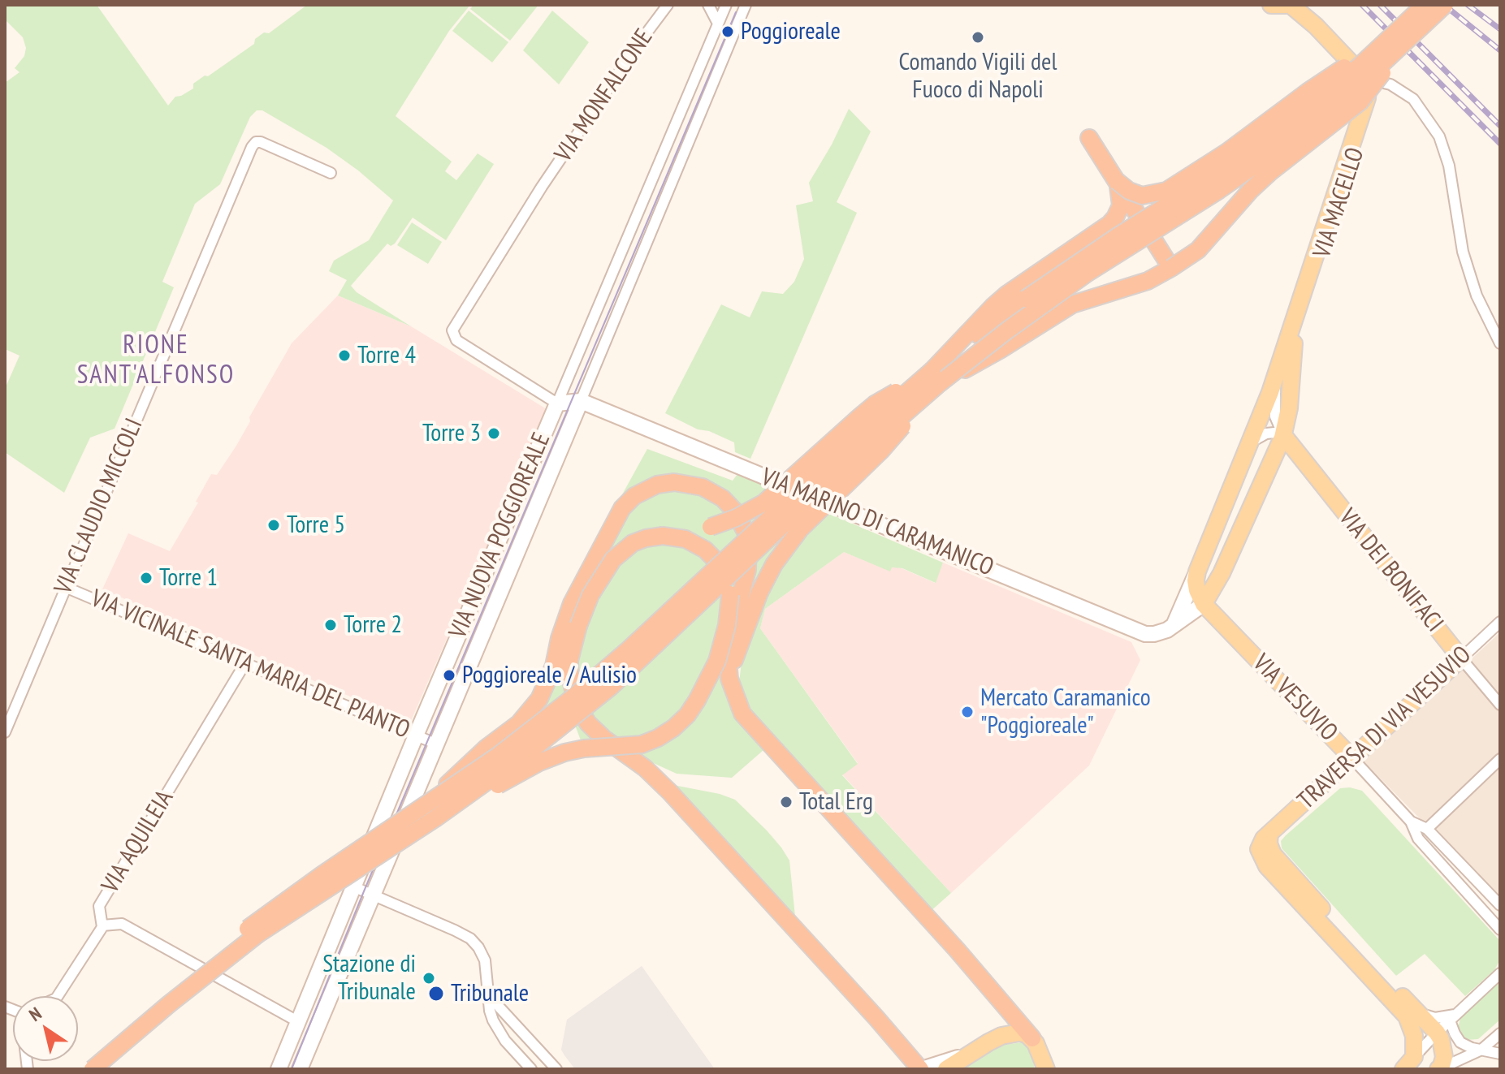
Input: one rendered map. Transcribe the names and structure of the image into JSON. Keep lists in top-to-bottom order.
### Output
{
  "streets": {
    "main road": [
      "VIA MACELLO",
      "VIA MARINO DI CARAMANICO",
      "VIA NUOVA POGGIOREALE",
      "VIA DEI BONIFACI",
      "VIA VESUVIO",
      "TRAVERSA DI VIA VESUVIO"
    ],
    "street": [
      "VIA MONFALCONE",
      "VIA CLAUDIO MICCOLI",
      "VIA VICINALE SANTA MARIA DEL PIANTO",
      "VIA AQUILEIA"
    ]
  },
  "crossings": [
    ["VIA MONFALCONE", "VIA NUOVA POGGIOREALE"],
    ["VIA CLAUDIO MICCOLI", "VIA VICINALE SANTA MARIA DEL PIANTO"],
    ["VIA MARINO DI CARAMANICO", "VIA NUOVA POGGIOREALE"],
    ["VIA NUOVA POGGIOREALE", "VIA VICINALE SANTA MARIA DEL PIANTO"],
    ["VIA DEI BONIFACI", "TRAVERSA DI VIA VESUVIO"],
    ["VIA VICINALE SANTA MARIA DEL PIANTO", "VIA AQUILEIA"],
    ["VIA VESUVIO", "TRAVERSA DI VIA VESUVIO"]
  ],
  "districts": ["RIONE SANT'ALFONSO"],
  "places": [
    "Poggioreale",
    "Comando Vigili del Fuoco di Napoli",
    "Torre 4",
    "Torre 3",
    "Torre 5",
    "Torre 1",
    "Torre 2",
    "Poggioreale / Aulisio",
    "Mercato Caramanico \"Poggioreale\"",
    "Total Erg",
    "Stazione di Tribunale",
    "Tribunale"
  ],
  "north": "top left"
}
